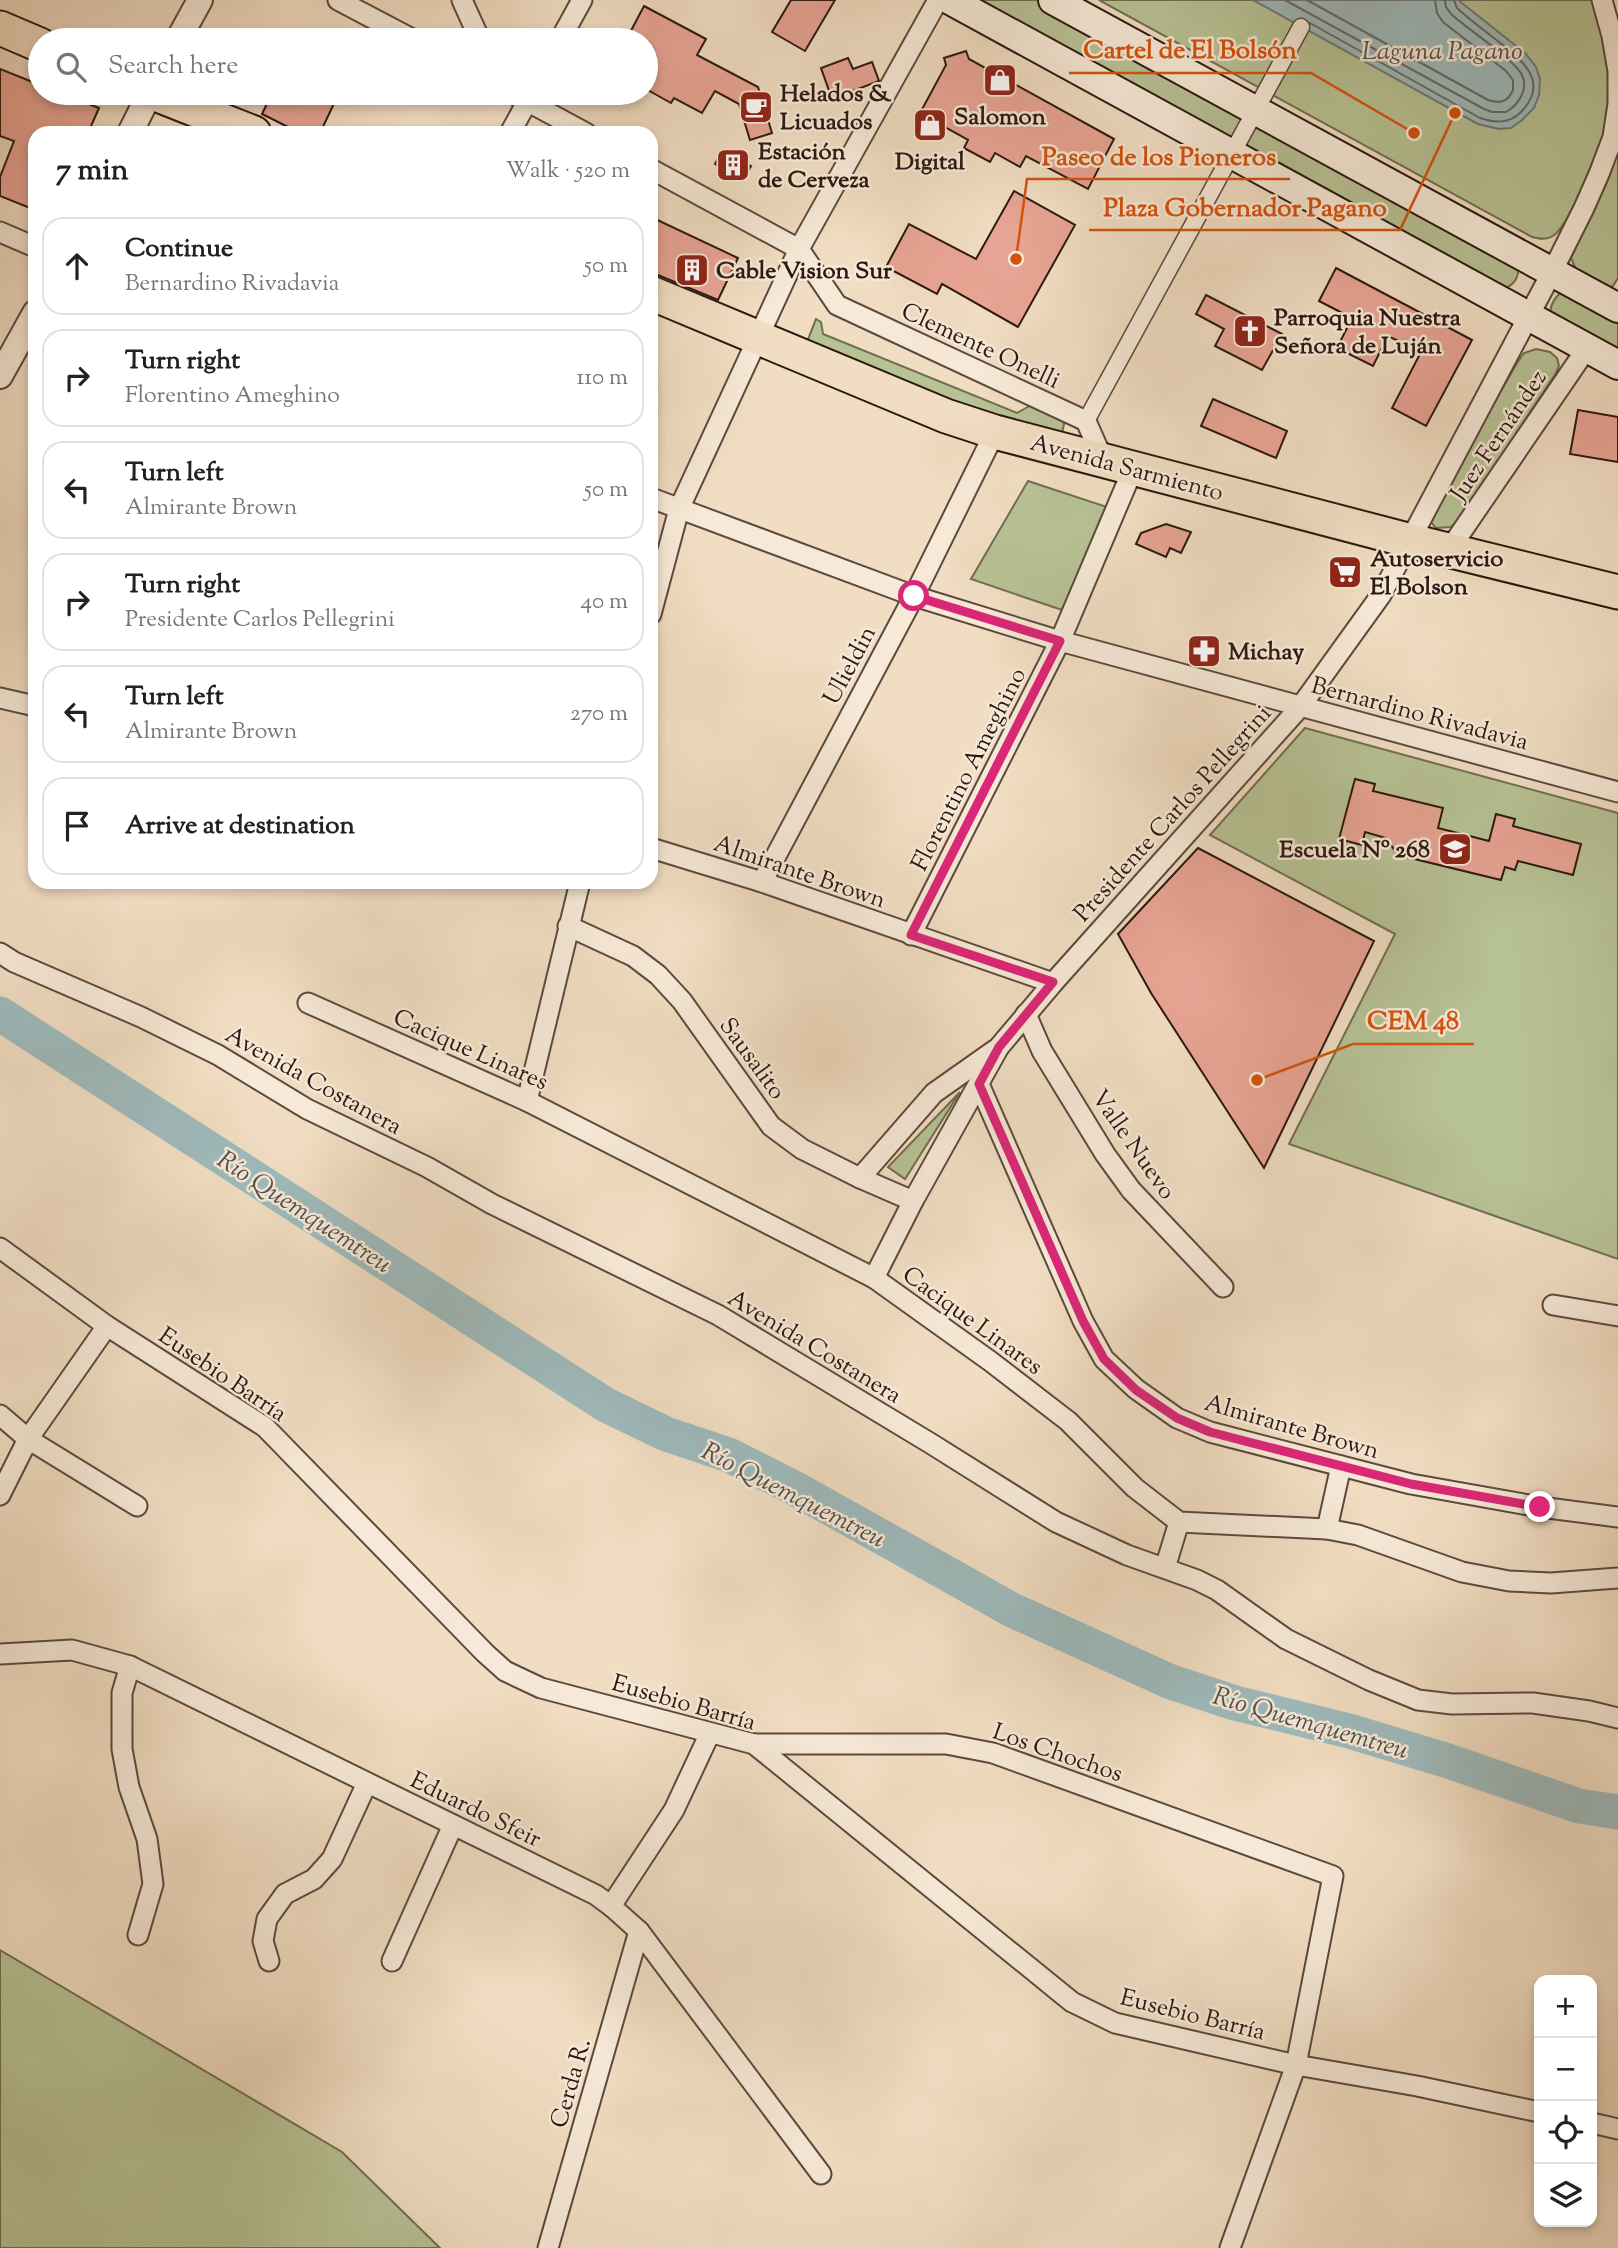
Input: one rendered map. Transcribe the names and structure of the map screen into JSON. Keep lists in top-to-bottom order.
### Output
{
  "streets": {
    "highway": ["Avenida Sarmiento"],
    "street": [
      "Clemente Onelli",
      "Juez Fernández",
      "Ulieldin",
      "Bernardino Rivadavia",
      "Florentino Ameghino",
      "Presidente Carlos Pellegrini",
      "Almirante Brown",
      "Cacique Linares",
      "Sausalito",
      "Avenida Costanera",
      "Valle Nuevo",
      "Eusebio Barría",
      "Los Chochos",
      "Eduardo Sfeir",
      "Cerda R."
    ]
  },
  "crossings": [
    ["Juez Fernández", "Avenida Sarmiento"],
    ["Avenida Sarmiento", "Ulieldin"],
    ["Avenida Sarmiento", "Florentino Ameghino"],
    ["Avenida Sarmiento", "Presidente Carlos Pellegrini"],
    ["Ulieldin", "Bernardino Rivadavia"],
    ["Ulieldin", "Almirante Brown"],
    ["Bernardino Rivadavia", "Florentino Ameghino"],
    ["Bernardino Rivadavia", "Presidente Carlos Pellegrini"],
    ["Florentino Ameghino", "Almirante Brown"],
    ["Presidente Carlos Pellegrini", "Almirante Brown"],
    ["Presidente Carlos Pellegrini", "Cacique Linares"],
    ["Presidente Carlos Pellegrini", "Sausalito"],
    ["Presidente Carlos Pellegrini", "Valle Nuevo"],
    ["Eusebio Barría", "Los Chochos"],
    ["Eduardo Sfeir", "Cerda R."]
  ],
  "water": ["Laguna Pagano", "Río Quemquemtreu"],
  "places": {
    "shop": ["Salomon", "Digital"],
    "cafe": ["Helados & Licuados"],
    "other": [
      "Plaza Gobernador Pagano",
      "Cartel de El Bolsón",
      "Paseo de los Pioneros",
      "CEM 48"
    ],
    "building": ["Estación de Cerveza", "Cable Vision Sur"],
    "church": ["Parroquia Nuestra Señora de Luján"],
    "supermarket": ["Autoservicio El Bolson"],
    "pharmacy": ["Michay"],
    "school or university": ["Escuela Nº 268"]
  },
  "page": {
    "search": "Search here",
    "heading": ["7 min", "Walk · 520 m"],
    "list": [
      ["Continue", "Bernardino Rivadavia", "50 m"],
      ["Turn right", "Florentino Ameghino", "110 m"],
      ["Turn left", "Almirante Brown", "50 m"],
      ["Turn right", "Presidente Carlos Pellegrini", "40 m"],
      ["Turn left", "Almirante Brown", "270 m"],
      "Arrive at destination"
    ],
    "map_buttons": ["+", "−"]
  }
}
